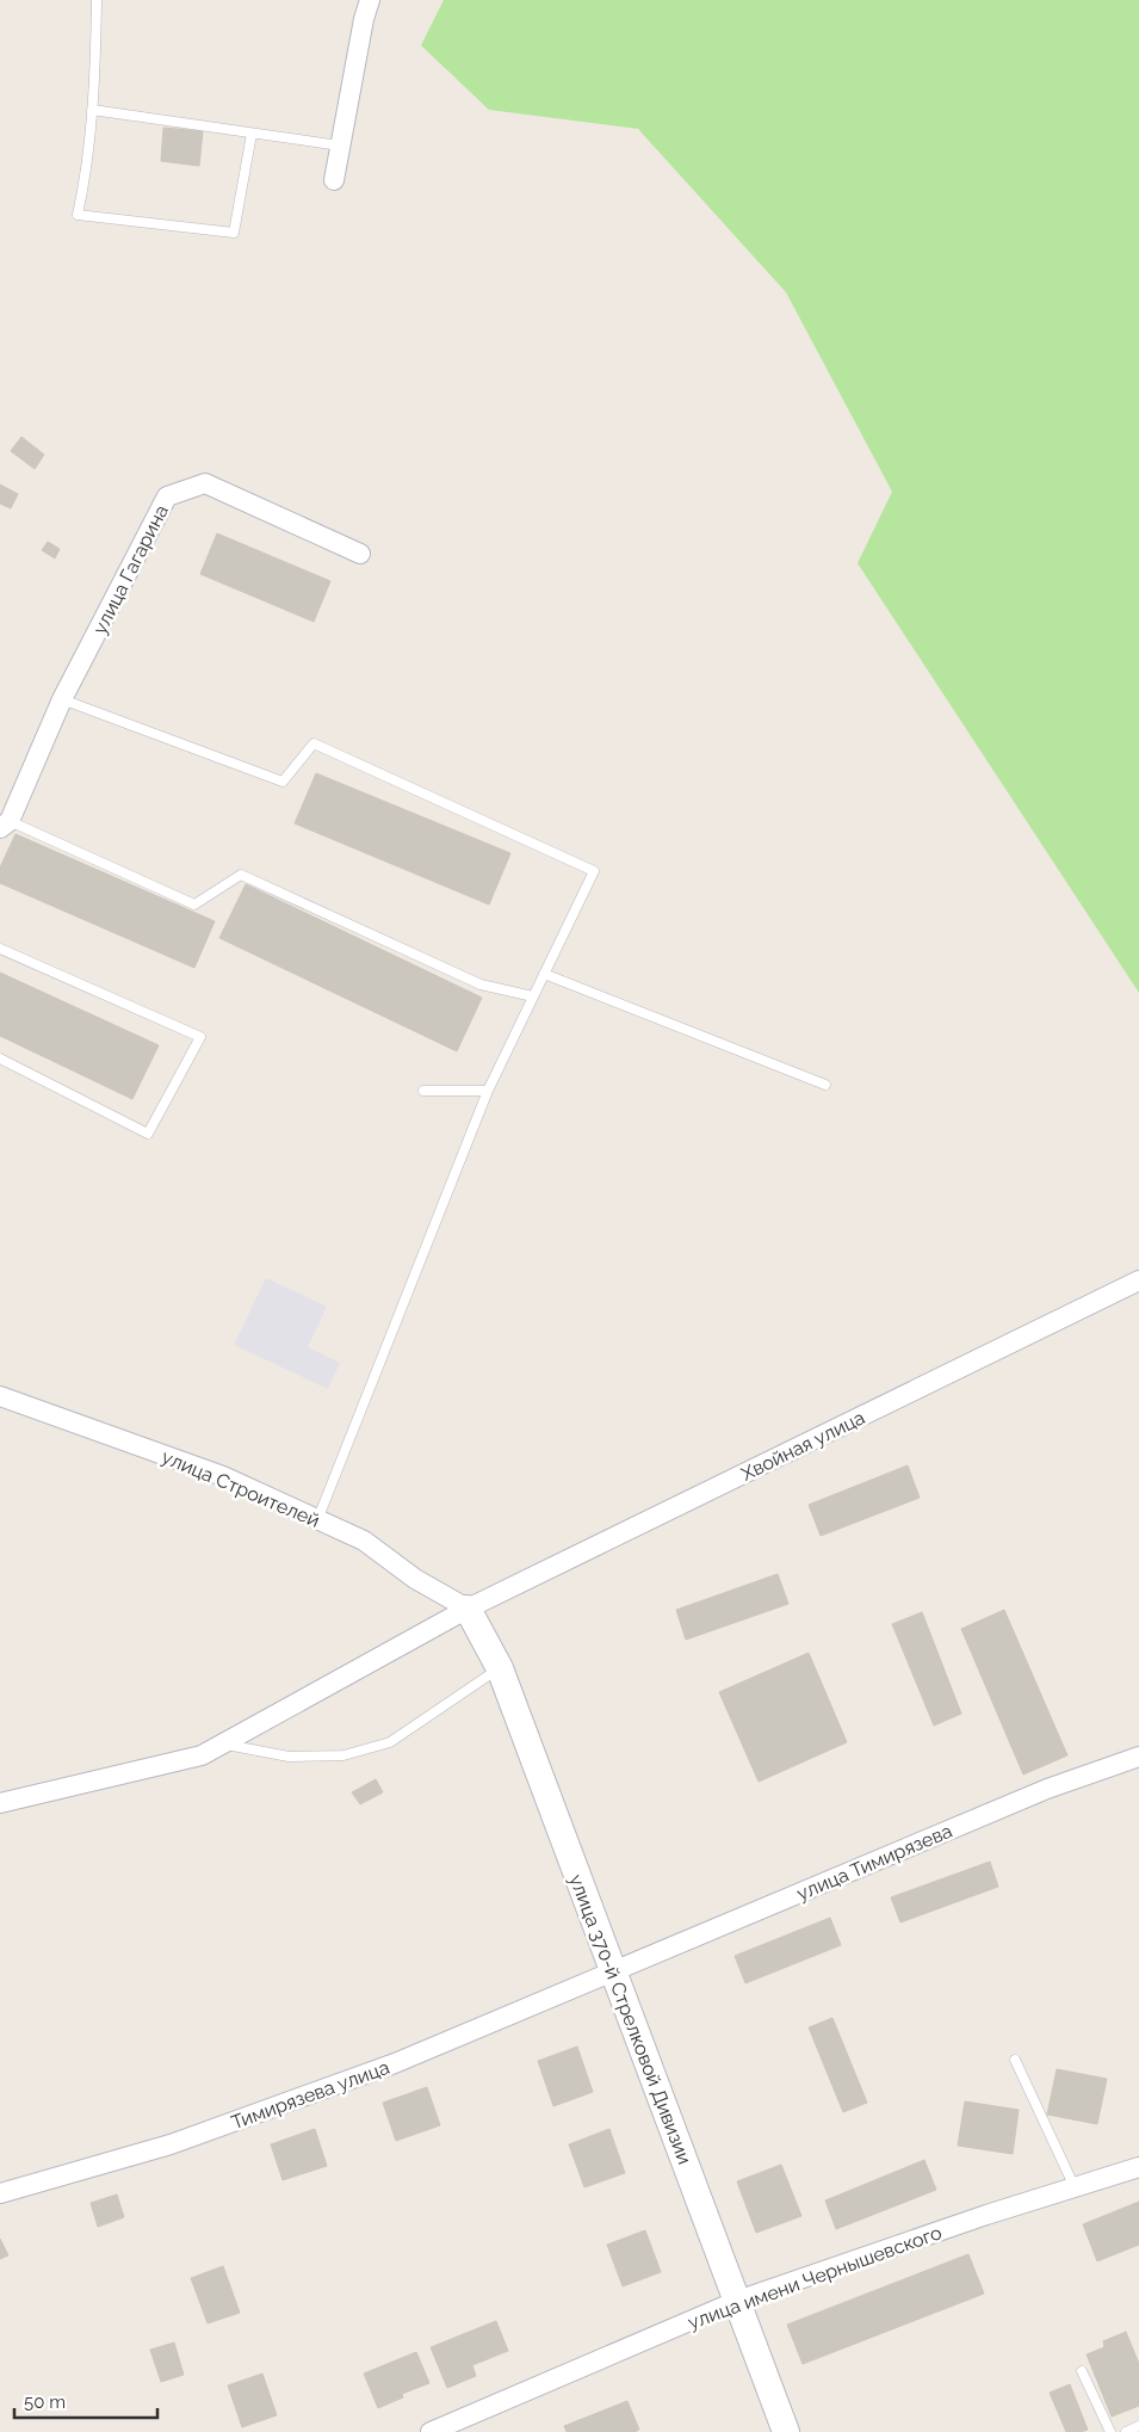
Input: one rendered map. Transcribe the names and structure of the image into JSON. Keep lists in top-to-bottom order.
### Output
{
  "streets": {
    "street": [
      "улица Гагарина",
      "Хвойная улица",
      "улица Строителей",
      "улица Тимирязева",
      "улица 370-й Стрелковой Дивизии",
      "Тимирязева улица",
      "улица имени Чернышевского"
    ]
  },
  "crossings": [
    ["Хвойная улица", "улица Строителей"],
    ["Хвойная улица", "улица 370-й Стрелковой Дивизии"],
    ["улица Строителей", "улица 370-й Стрелковой Дивизии"],
    ["улица Тимирязева", "улица 370-й Стрелковой Дивизии"],
    ["улица Тимирязева", "Тимирязева улица"],
    ["улица 370-й Стрелковой Дивизии", "Тимирязева улица"],
    ["улица 370-й Стрелковой Дивизии", "улица имени Чернышевского"]
  ],
  "scale_bar": "50 m"
}
